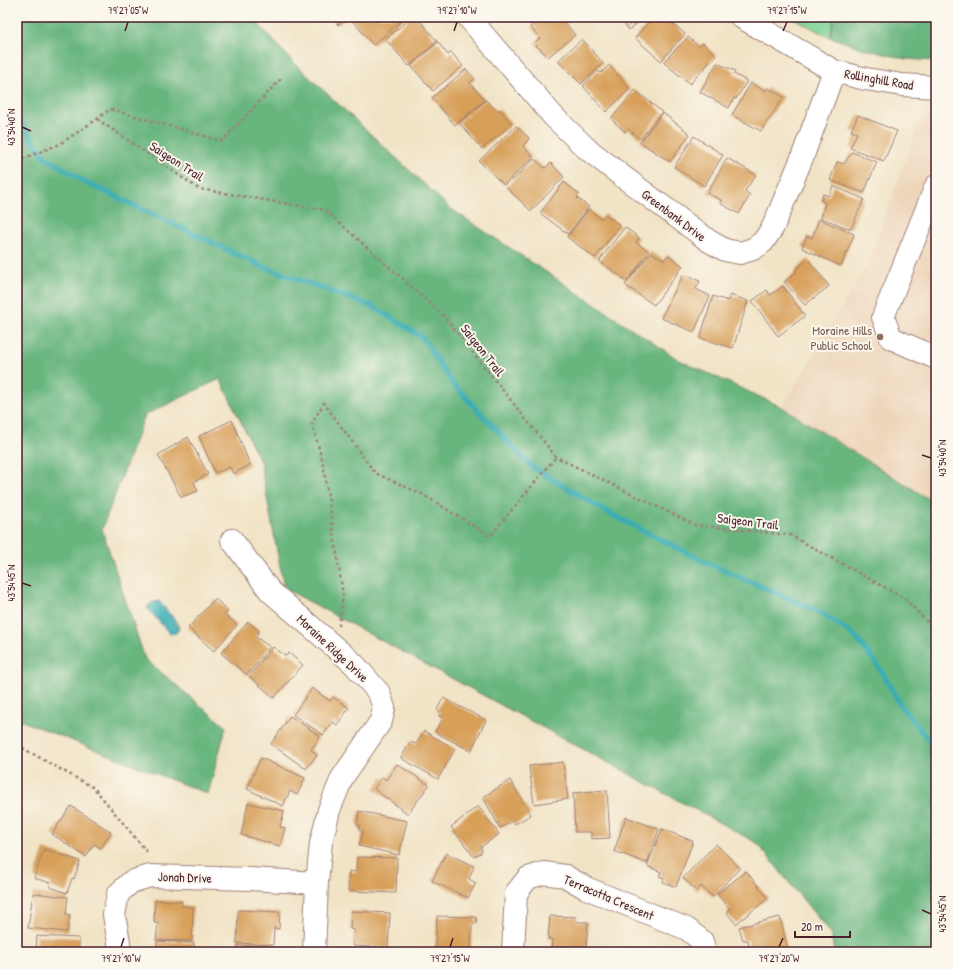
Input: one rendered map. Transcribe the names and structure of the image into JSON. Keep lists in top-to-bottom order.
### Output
{
  "streets": {
    "street": [
      "Rollinghill Road",
      "Greenbank Drive",
      "Moraine Ridge Drive",
      "Jonah Drive",
      "Terracotta Crescent"
    ],
    "path": ["Saigeon Trail"]
  },
  "crossings": [
    ["Rollinghill Road", "Greenbank Drive"],
    ["Moraine Ridge Drive", "Jonah Drive"]
  ],
  "places": ["Moraine Hills Public School"],
  "scale_bar": "20 m",
  "coordinates": [
    "79°27'05\"W",
    "79°27'10\"W",
    "79°27'15\"W",
    "43°54'40\"N",
    "43°54'45\"N",
    "79°27'20\"W"
  ]
}
